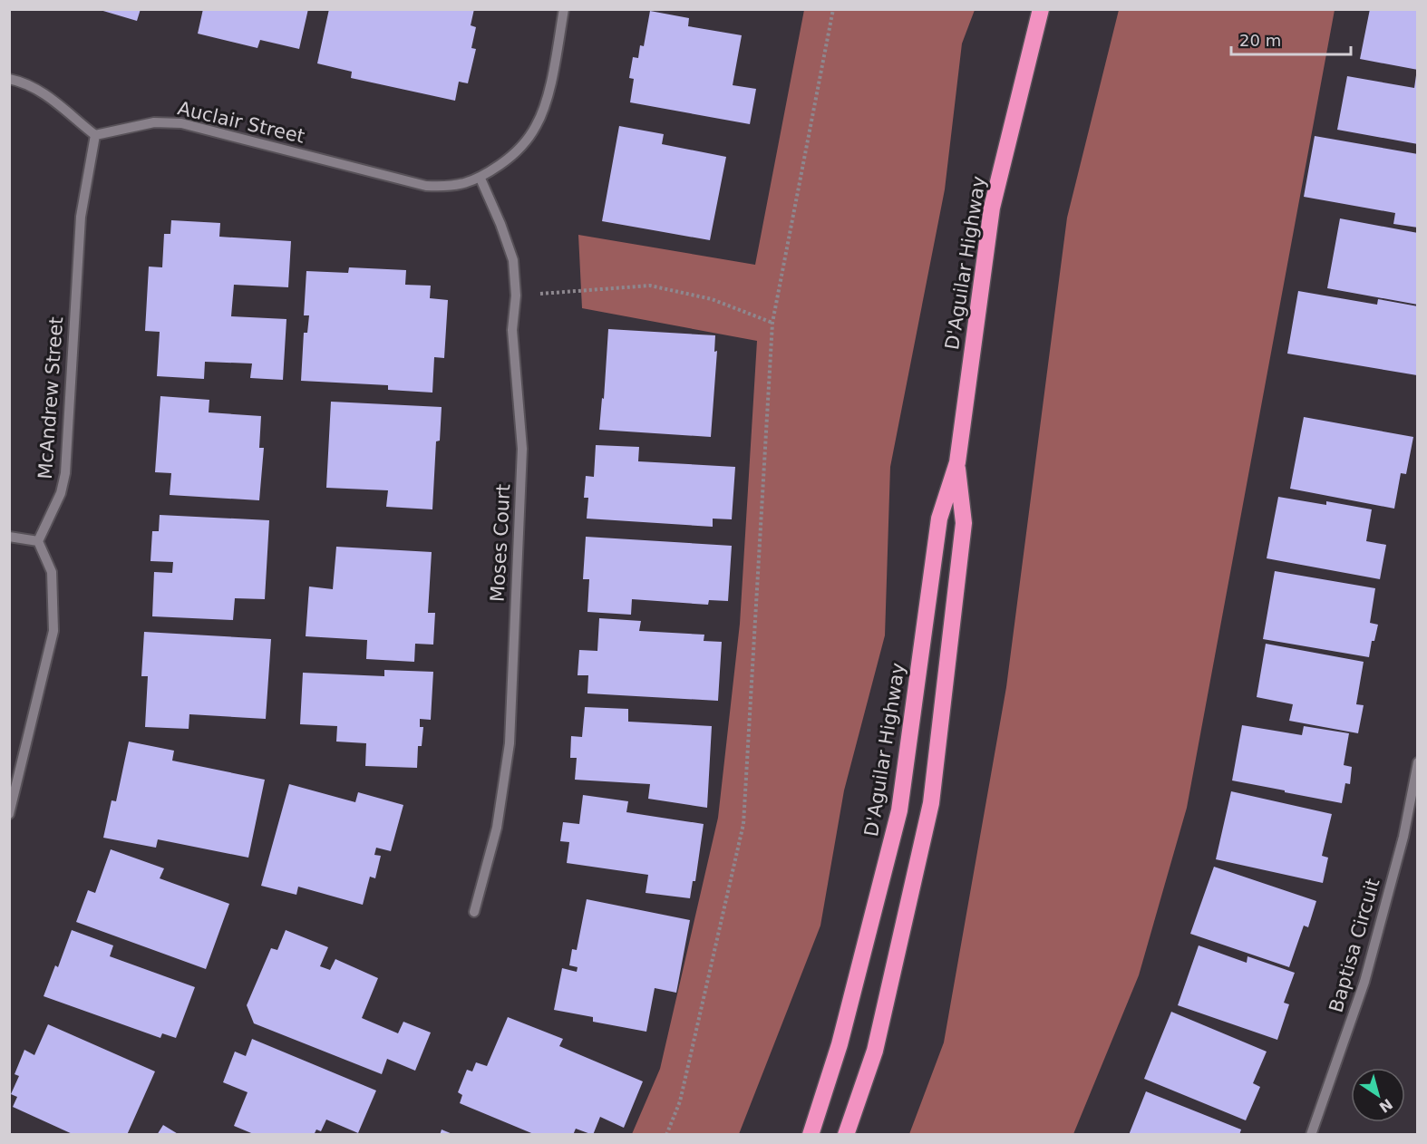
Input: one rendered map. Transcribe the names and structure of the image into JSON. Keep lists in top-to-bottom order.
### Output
{
  "streets": {
    "highway": ["D'Aguilar Highway"],
    "street": [
      "Auclair Street",
      "McAndrew Street",
      "Moses Court",
      "Baptisa Circuit"
    ]
  },
  "crossings": [
    ["Auclair Street", "McAndrew Street"],
    ["Auclair Street", "Moses Court"]
  ],
  "scale_bar": "20 m",
  "north": "bottom right"
}
